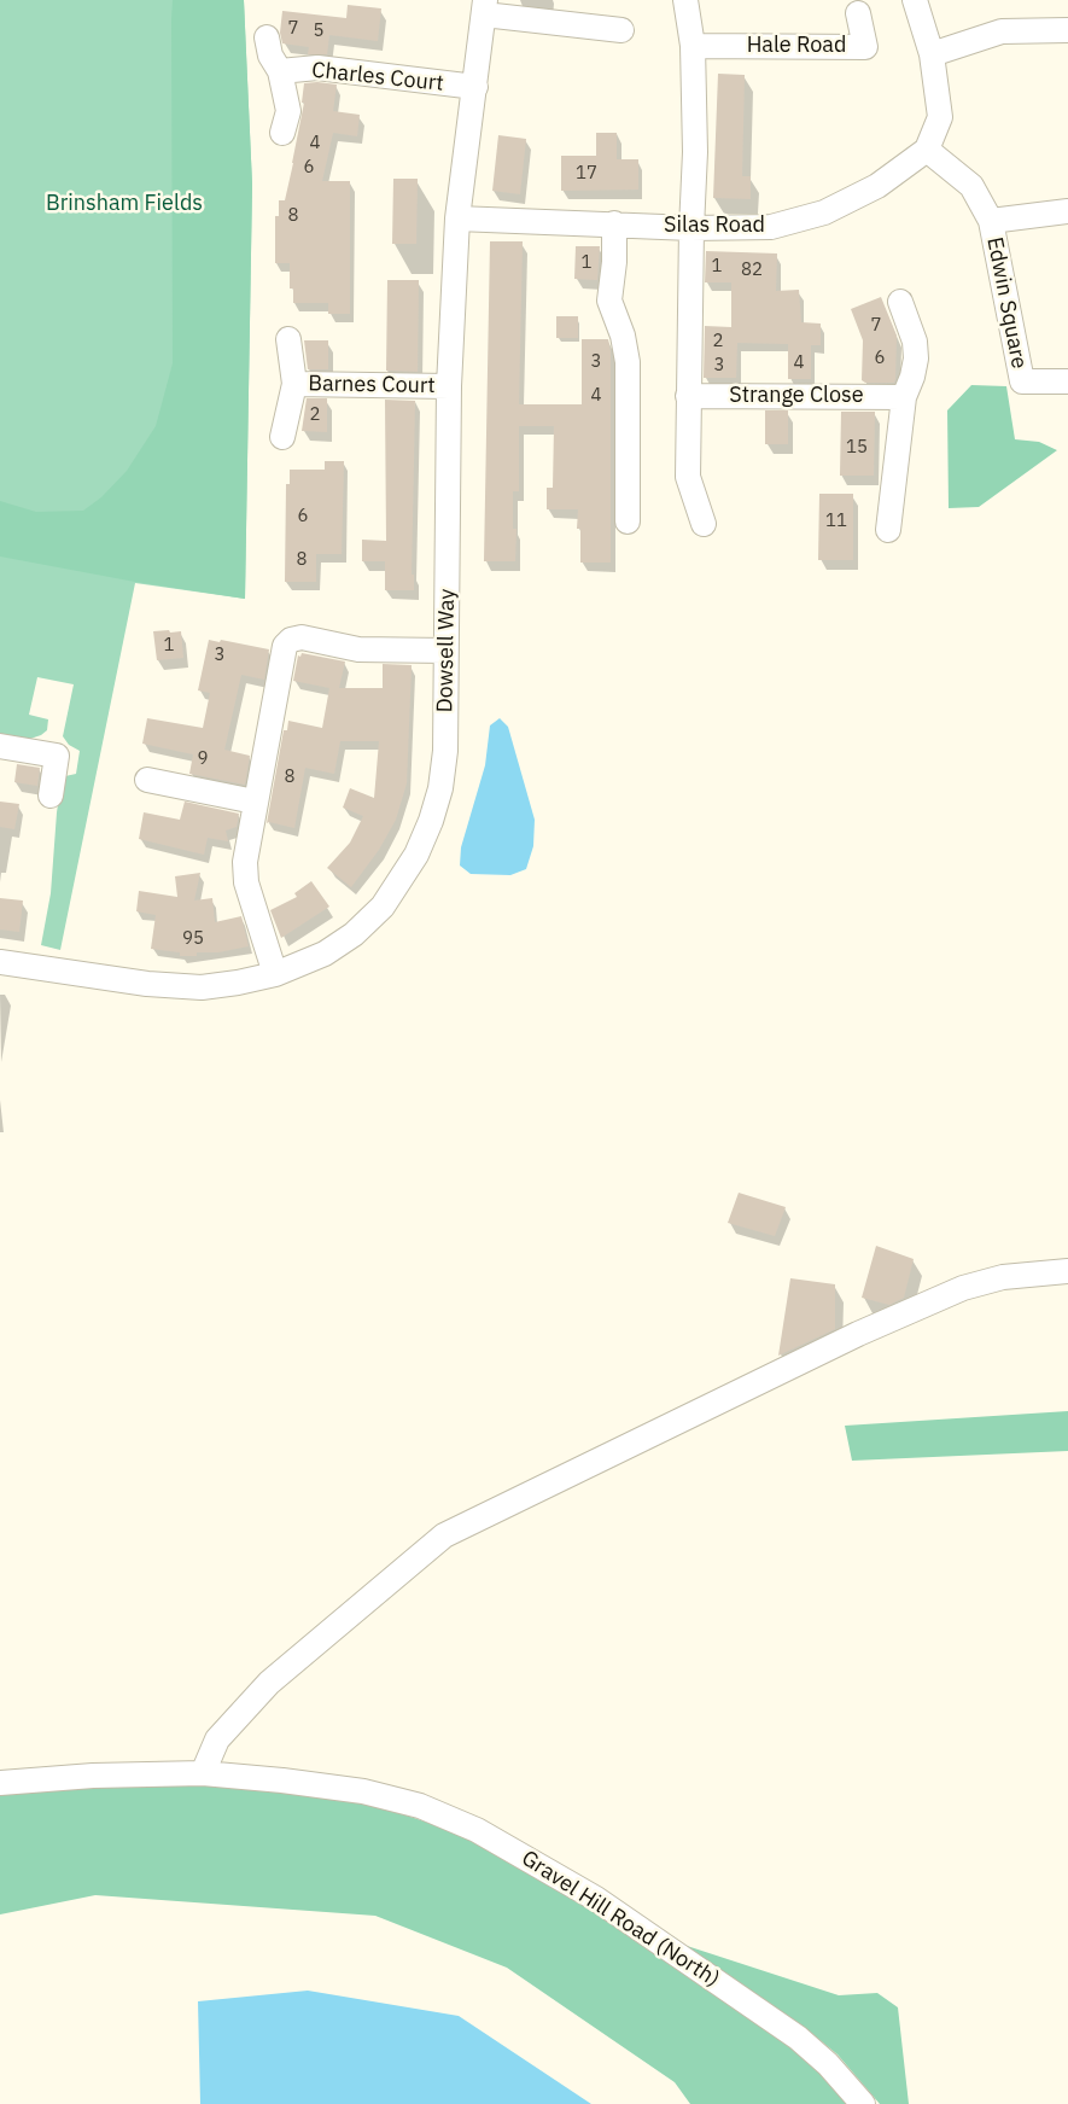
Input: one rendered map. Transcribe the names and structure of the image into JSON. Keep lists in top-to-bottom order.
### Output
{
  "streets": {
    "street": [
      "Hale Road",
      "Charles Court",
      "Silas Road",
      "Edwin Square",
      "Barnes Court",
      "Strange Close",
      "Dowsell Way",
      "Gravel Hill Road (North)"
    ]
  },
  "crossings": [
    ["Charles Court", "Dowsell Way"],
    ["Silas Road", "Edwin Square"],
    ["Silas Road", "Dowsell Way"],
    ["Barnes Court", "Dowsell Way"]
  ],
  "parks": ["Brinsham Fields"],
  "house_numbers": [
    "7",
    "5",
    "4",
    "6",
    "17",
    "8",
    "1",
    "1",
    "82",
    "7",
    "2",
    "6",
    "3",
    "4",
    "3",
    "4",
    "2",
    "15",
    "6",
    "11",
    "8",
    "1",
    "3",
    "9",
    "8",
    "95"
  ]
}
